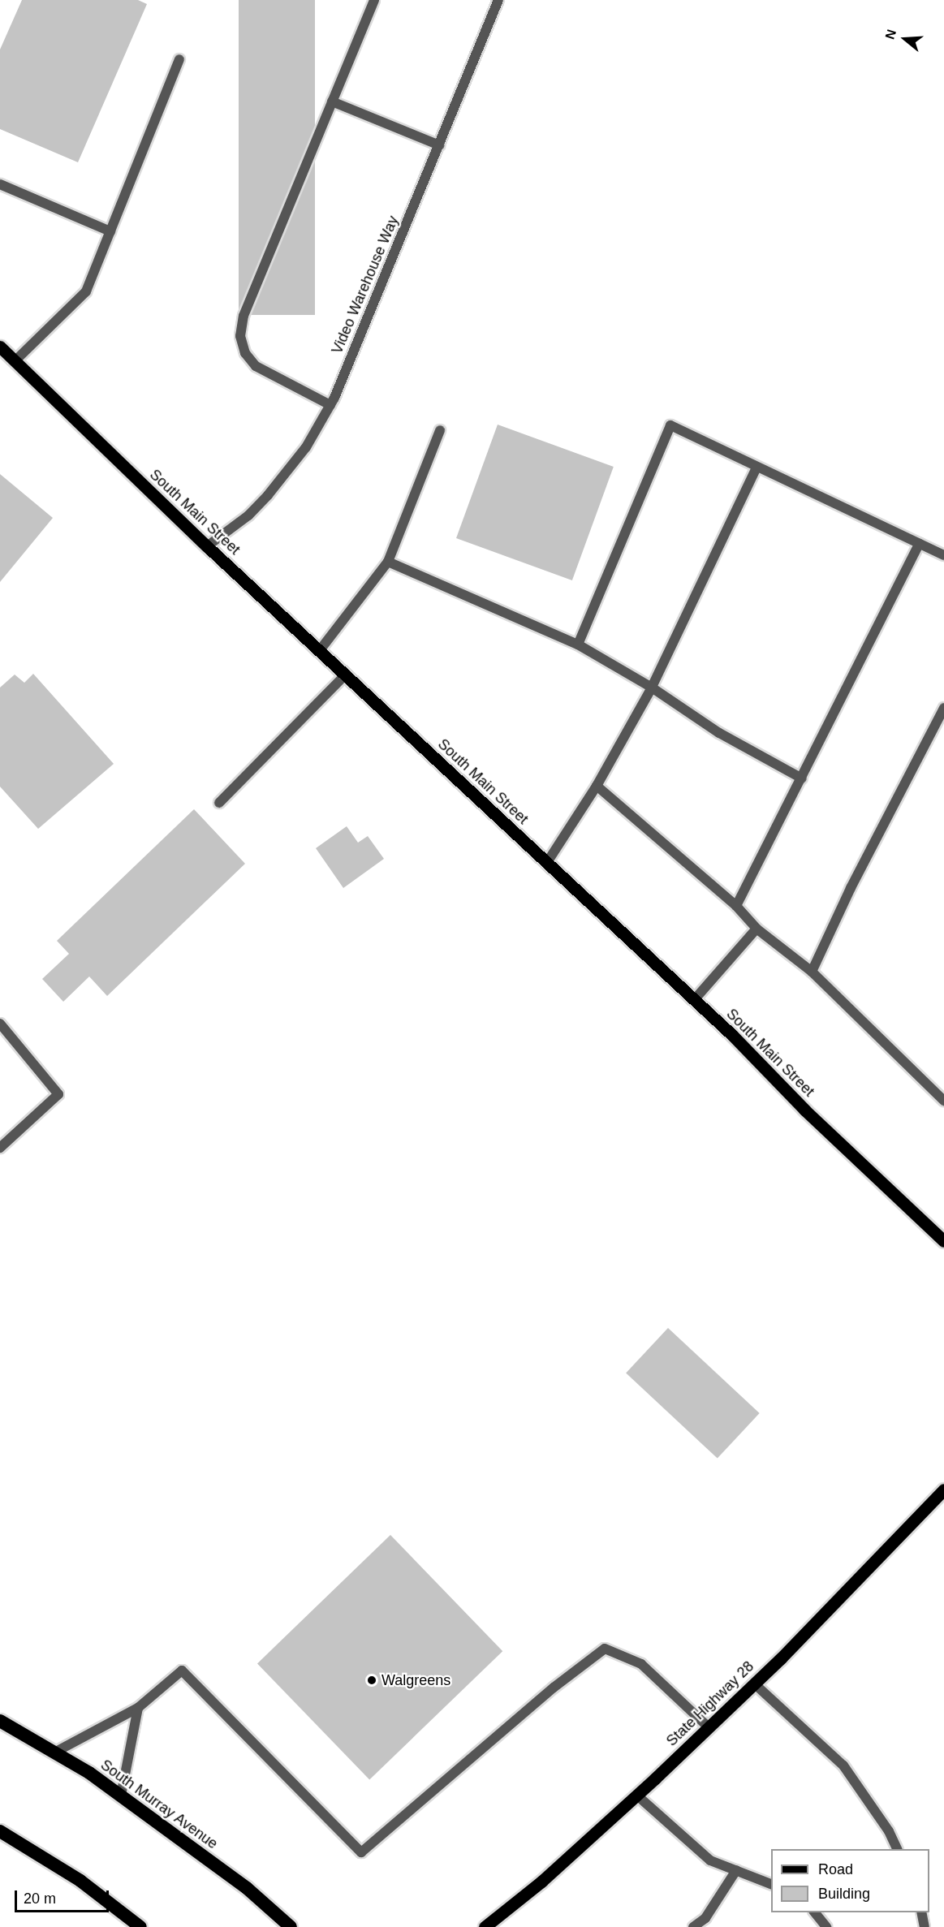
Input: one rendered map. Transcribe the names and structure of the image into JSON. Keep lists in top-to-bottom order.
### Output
{
  "streets": {
    "highway": ["South Murray Avenue"],
    "main road": ["South Main Street", "State Highway 28"],
    "street": ["Video Warehouse Way"]
  },
  "crossings": [
    ["Video Warehouse Way", "South Main Street"]
  ],
  "places": ["Walgreens"],
  "legend": ["Road", "Building"],
  "scale_bar": "20 m",
  "north": "left"
}
